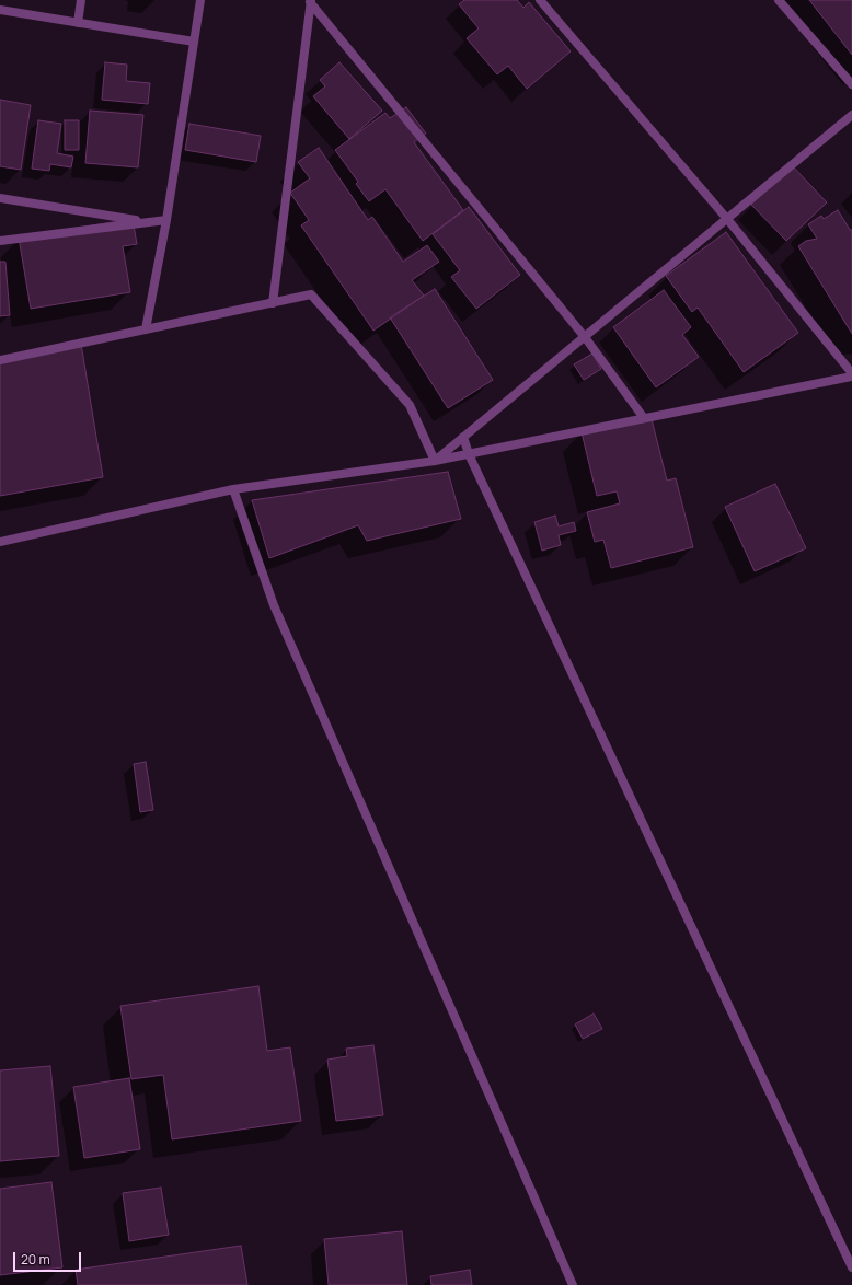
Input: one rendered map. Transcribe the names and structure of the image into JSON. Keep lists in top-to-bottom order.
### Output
{
  "scale_bar": "20 m"
}
